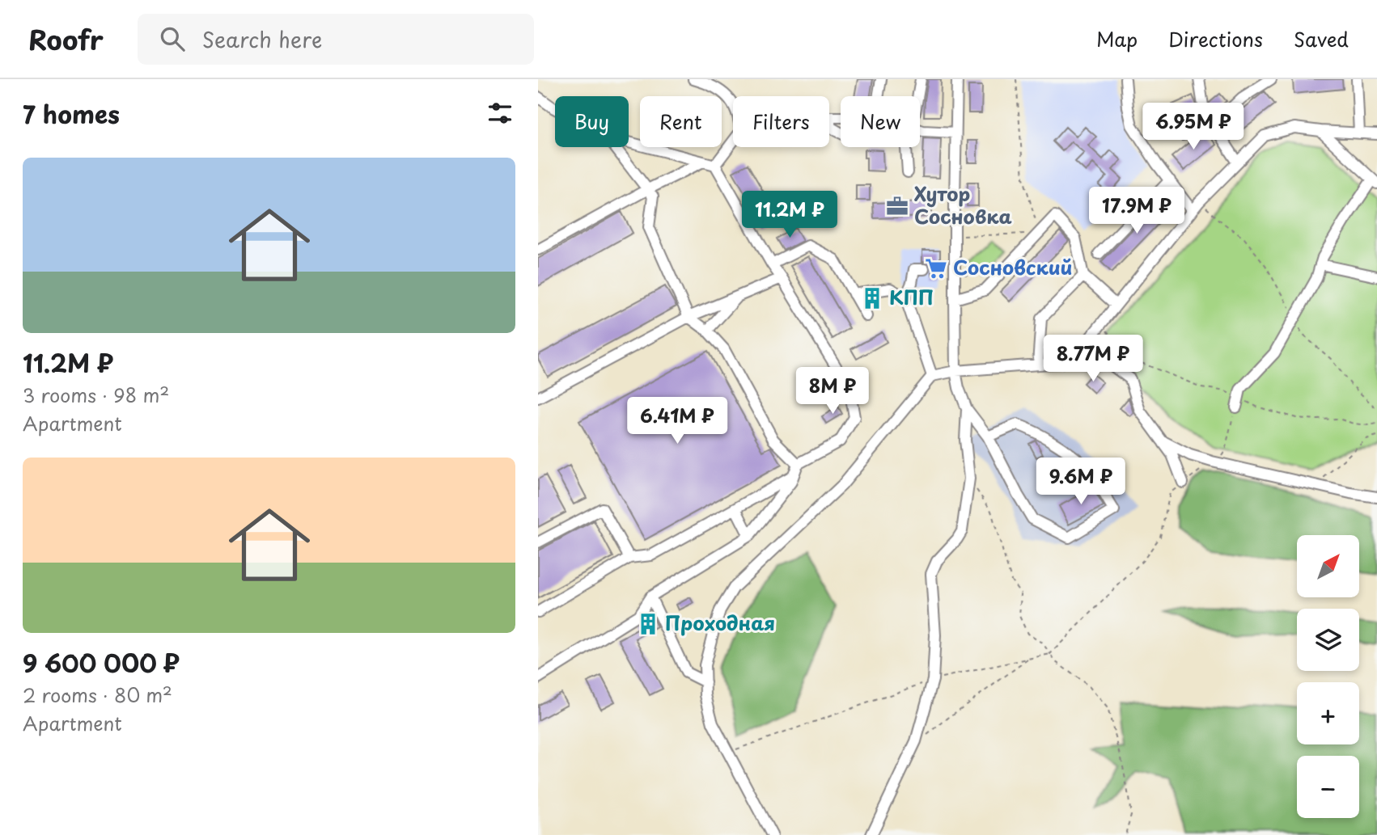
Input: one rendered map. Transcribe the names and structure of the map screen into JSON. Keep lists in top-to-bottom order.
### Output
{
  "places": {
    "office": ["Хутор Сосновка"],
    "supermarket": ["Сосновский"],
    "building": ["КПП", "Проходная"]
  },
  "north": "top right",
  "page": {
    "header": "Roofr",
    "search": "Search here",
    "nav": ["Map", "Directions", "Saved"],
    "heading": "7 homes",
    "chip": [
      "Buy",
      "Rent",
      "Filters",
      "New"
    ],
    "price": [
      "6.95M ₽",
      "17.9M ₽",
      "11.2M ₽",
      "8.77M ₽",
      "8M ₽",
      "6.41M ₽",
      "9.6M ₽"
    ],
    "list": [
      {
        "name": "11.2M ₽",
        "note": "3 rooms · 98 m² · Apartment"
      },
      {
        "name": "9 600 000 ₽",
        "note": "2 rooms · 80 m² · Apartment"
      }
    ],
    "map_buttons": ["+", "−"]
  }
}
